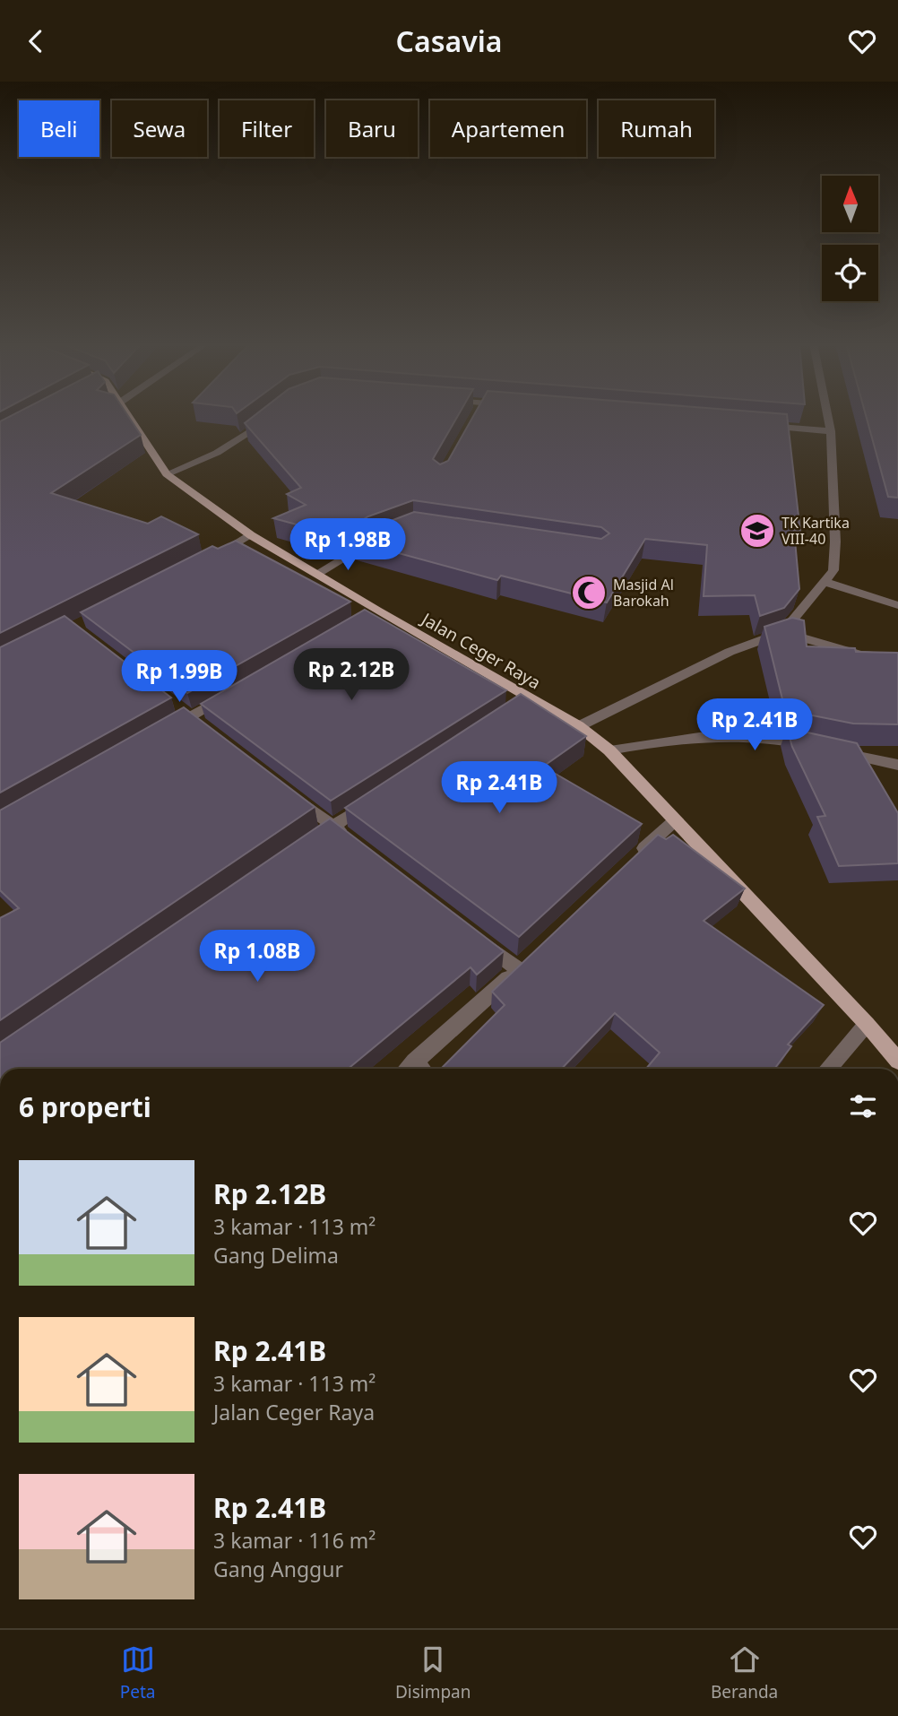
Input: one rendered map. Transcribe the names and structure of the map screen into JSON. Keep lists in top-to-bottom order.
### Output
{
  "streets": {
    "main road": ["Jalan Ceger Raya"]
  },
  "places": {
    "school or university": ["TK Kartika VIII-40"],
    "mosque": ["Masjid Al Barokah"]
  },
  "north": "top",
  "page": {
    "header": "Casavia",
    "chip": [
      "Beli",
      "Sewa",
      "Filter",
      "Baru",
      "Apartemen",
      "Rumah"
    ],
    "price": [
      "Rp 1.98B",
      "Rp 2.12B",
      "Rp 1.99B",
      "Rp 2.41B",
      "Rp 2.41B",
      "Rp 1.08B"
    ],
    "heading": "6 properti",
    "list": [
      {
        "name": "Rp 2.12B",
        "note": "3 kamar · 113 m² · Gang Delima"
      },
      {
        "name": "Rp 2.41B",
        "note": "3 kamar · 113 m² · Jalan Ceger Raya"
      },
      {
        "name": "Rp 2.41B",
        "note": "3 kamar · 116 m² · Gang Anggur"
      }
    ],
    "tabs": ["Peta", "Disimpan", "Beranda"]
  }
}
